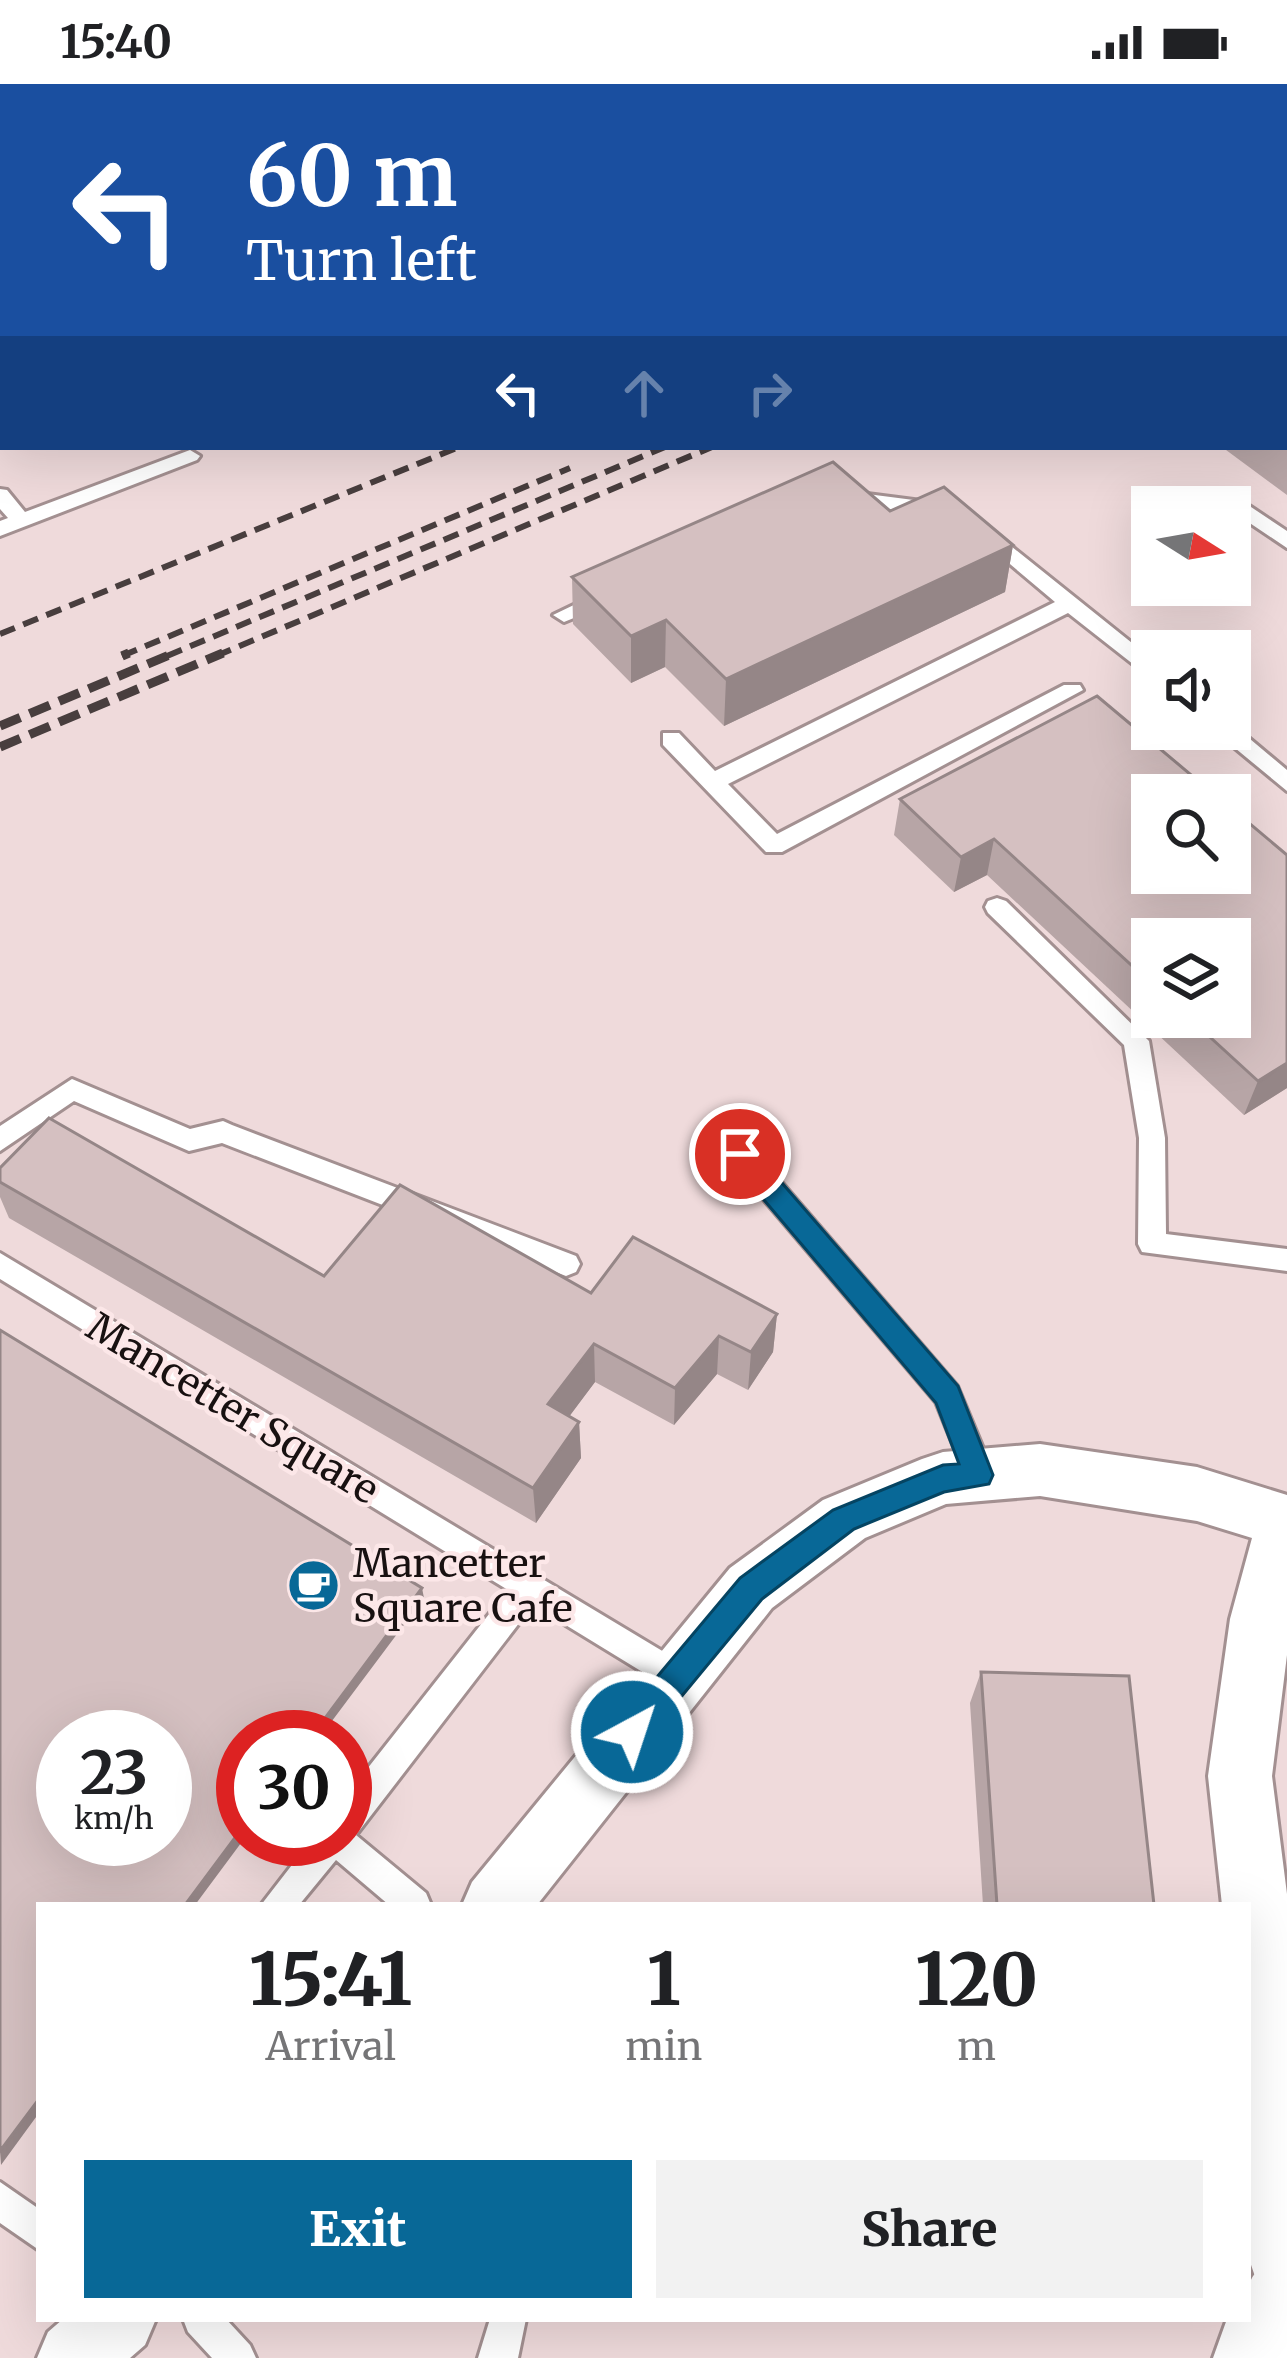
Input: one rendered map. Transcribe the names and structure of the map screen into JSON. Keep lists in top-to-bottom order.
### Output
{
  "streets": {
    "lane": ["Mancetter Square"]
  },
  "places": {
    "cafe": ["Mancetter Square Cafe"]
  },
  "north": "right",
  "page": {
    "status": "15:40",
    "turn": ["60 m", "Turn left"],
    "speed": "23 km/h",
    "limit": "30",
    "eta": [
      "15:41",
      "Arrival",
      "1",
      "min",
      "120",
      "m"
    ],
    "buttons": ["Exit", "Share"]
  }
}
